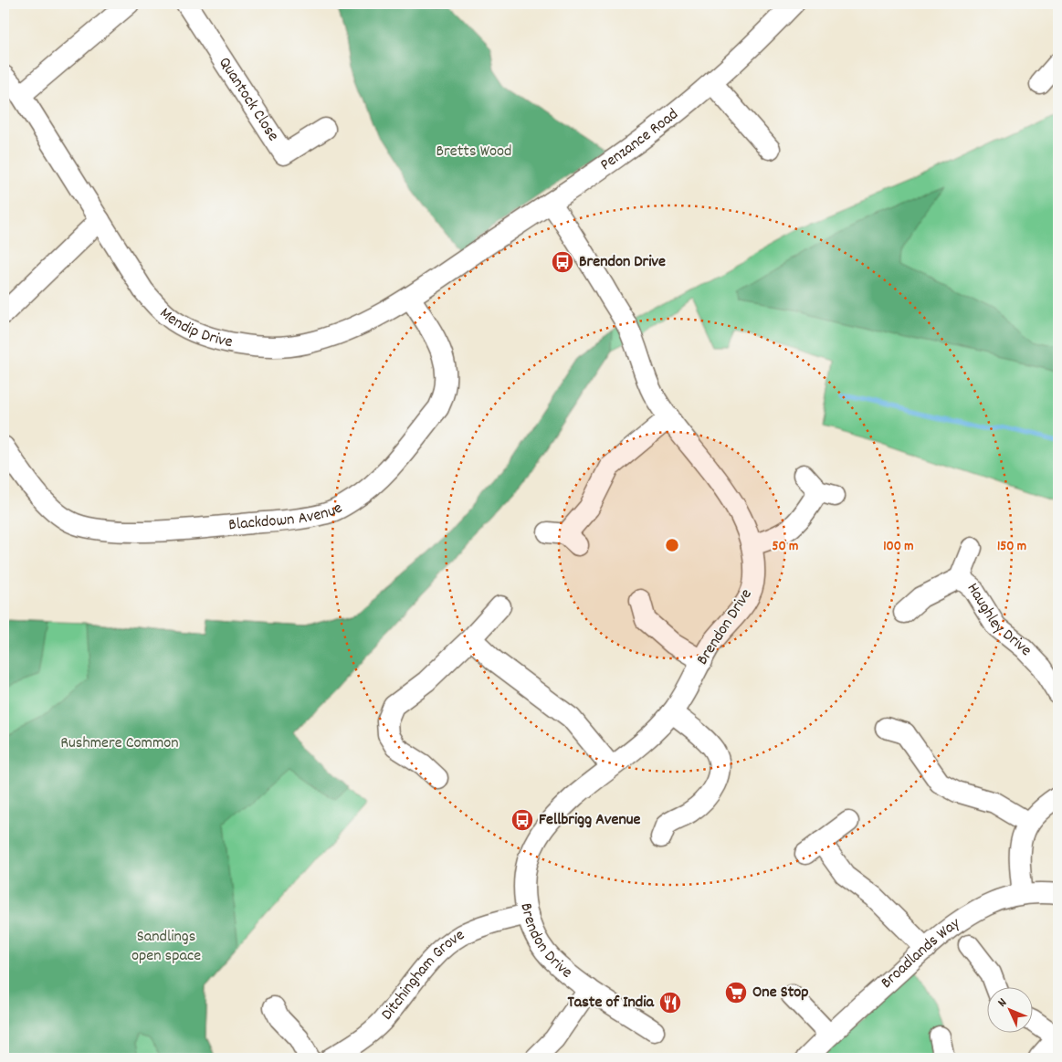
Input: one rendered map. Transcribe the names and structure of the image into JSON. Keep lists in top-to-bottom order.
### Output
{
  "streets": {
    "street": [
      "Quantock Close",
      "Penzance Road",
      "Mendip Drive",
      "Blackdown Avenue",
      "Haughley Drive",
      "Brendon Drive",
      "Broadlands Way",
      "Ditchingham Grove"
    ]
  },
  "crossings": [
    ["Penzance Road", "Mendip Drive"],
    ["Penzance Road", "Brendon Drive"],
    ["Mendip Drive", "Blackdown Avenue"],
    ["Brendon Drive", "Ditchingham Grove"]
  ],
  "parks": ["Bretts Wood", "Rushmere Common", "Sandlings open space"],
  "places": {
    "bus stop": ["Brendon Drive", "Fellbrigg Avenue"],
    "supermarket": ["One Stop"],
    "restaurant": ["Taste of India"]
  },
  "north": "top left",
  "rings": ["50 m", "100 m", "150 m"]
}
